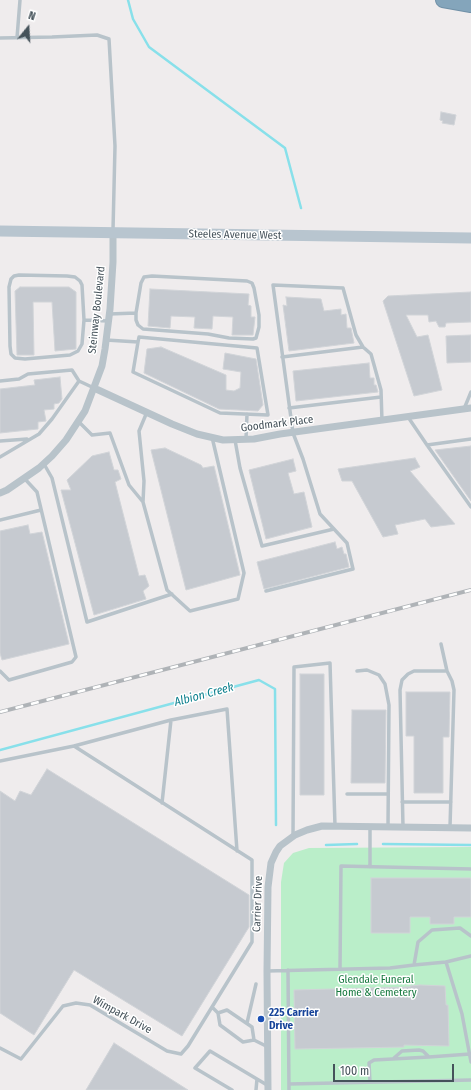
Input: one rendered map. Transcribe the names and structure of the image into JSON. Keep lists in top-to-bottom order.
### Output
{
  "streets": {
    "main road": ["Steeles Avenue West"],
    "street": ["Steinway Boulevard", "Goodmark Place", "Carrier Drive"],
    "lane": ["Wimpark Drive"]
  },
  "crossings": [
    ["Steeles Avenue West", "Steinway Boulevard"],
    ["Steinway Boulevard", "Goodmark Place"]
  ],
  "water": ["Albion Creek"],
  "parks": ["Glendale Funeral Home & Cemetery"],
  "places": ["225 Carrier Drive"],
  "scale_bar": "100 m",
  "north": "top"
}
